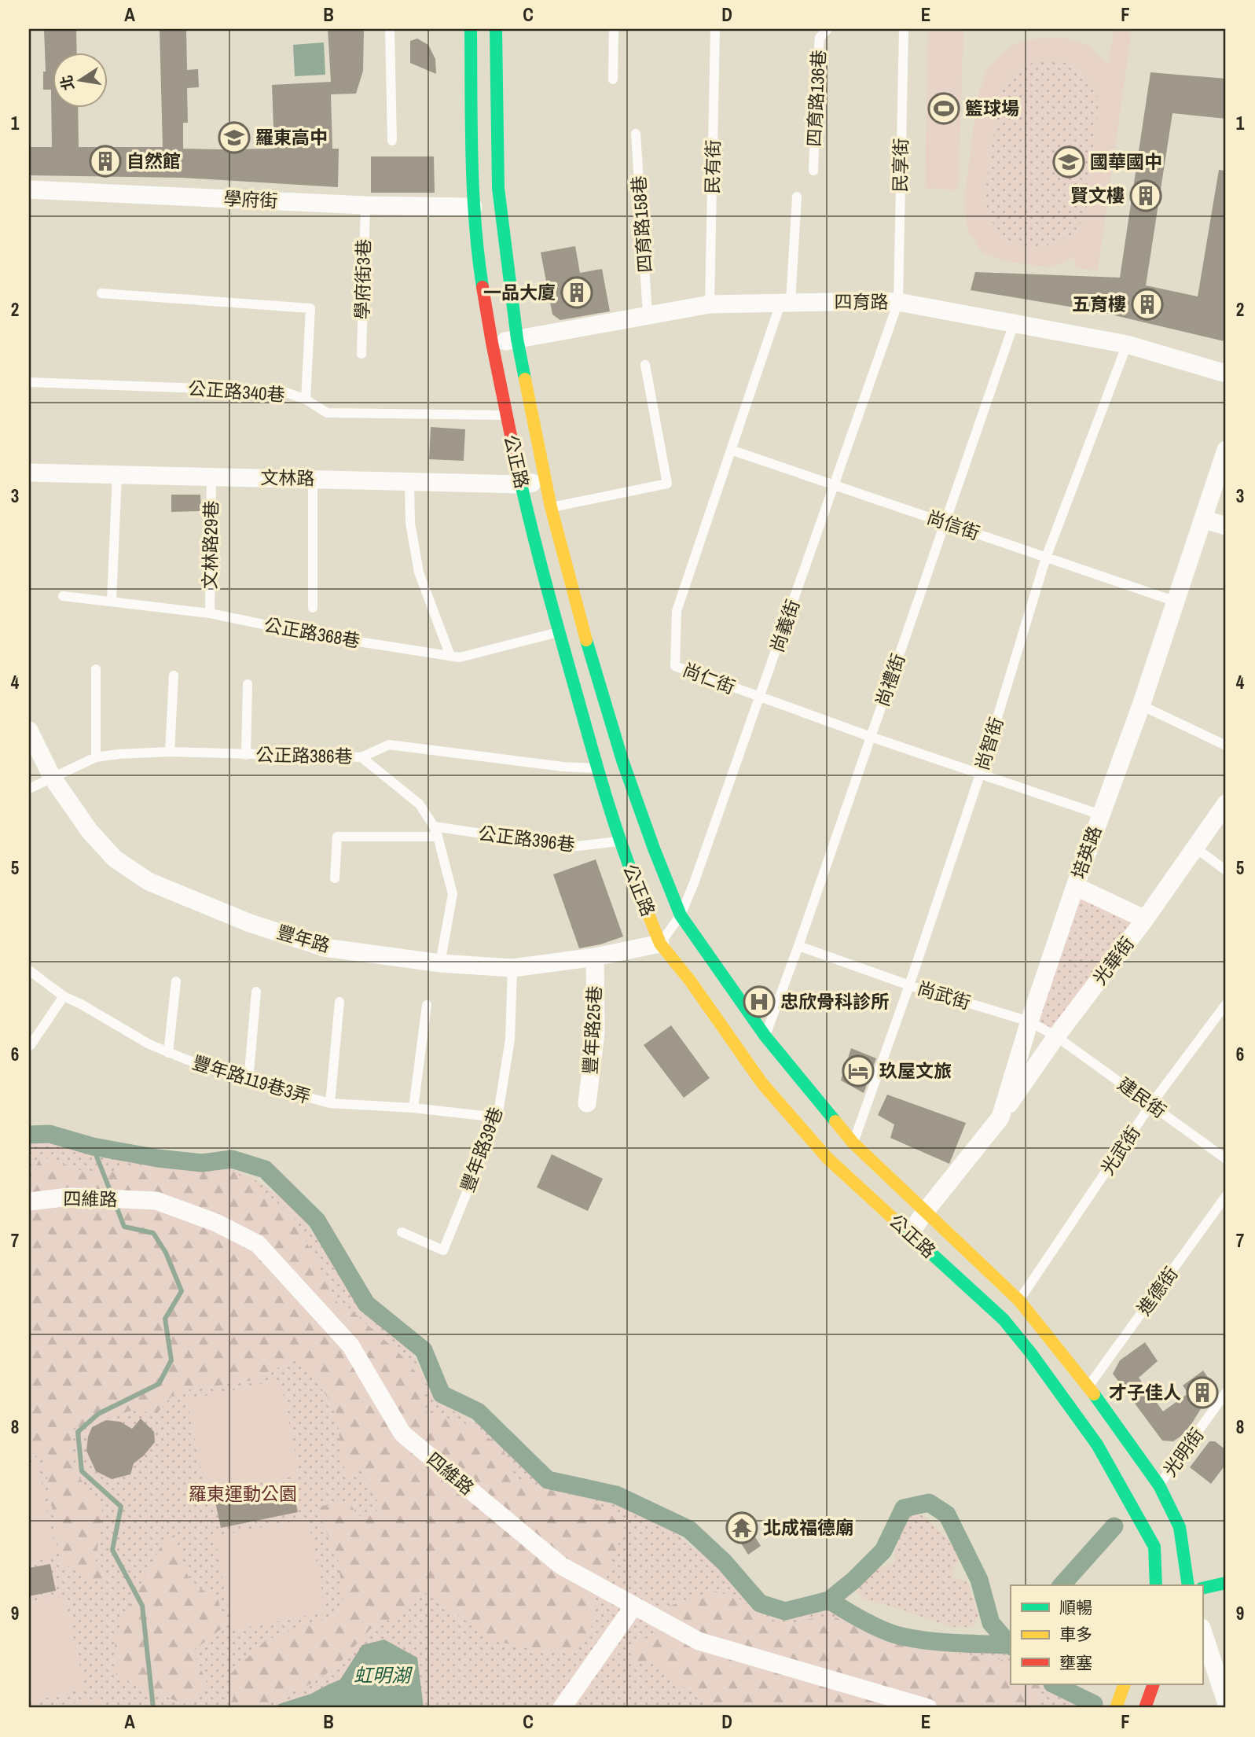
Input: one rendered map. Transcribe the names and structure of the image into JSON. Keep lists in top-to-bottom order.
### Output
{
  "streets": {
    "street": [
      "學府街",
      "四育路",
      "公正路",
      "文林路",
      "培英路",
      "豐年路",
      "光華街",
      "豐年路25巷",
      "四維路"
    ],
    "lane": [
      "四育路136巷",
      "民享街",
      "民有街",
      "四育路158巷",
      "學府街3巷",
      "公正路340巷",
      "尚信街",
      "文林路29巷",
      "尚義街",
      "公正路368巷",
      "尚仁街",
      "尚禮街",
      "尚智街",
      "公正路386巷",
      "公正路396巷",
      "尚武街",
      "豐年路119巷3弄",
      "建民街",
      "豐年路39巷",
      "光武街",
      "進德街",
      "光明街"
    ]
  },
  "crossings": [
    ["民享街", "四育路"],
    ["民享街", "尚義街"],
    ["民有街", "四育路"],
    ["學府街", "學府街3巷"],
    ["學府街", "公正路"],
    ["四育路158巷", "四育路"],
    ["四育路", "公正路"],
    ["四育路", "尚義街"],
    ["四育路", "尚仁街"],
    ["四育路", "尚禮街"],
    ["四育路", "尚智街"],
    ["公正路340巷", "公正路"],
    ["公正路", "文林路"],
    ["公正路", "尚義街"],
    ["公正路", "公正路368巷"],
    ["公正路", "尚禮街"],
    ["公正路", "尚智街"],
    ["公正路", "公正路386巷"],
    ["公正路", "公正路396巷"],
    ["公正路", "培英路"],
    ["公正路", "豐年路"],
    ["公正路", "光武街"],
    ["公正路", "進德街"],
    ["公正路", "光明街"],
    ["文林路", "文林路29巷"],
    ["尚信街", "尚義街"],
    ["尚信街", "尚仁街"],
    ["尚信街", "尚禮街"],
    ["尚信街", "尚智街"],
    ["尚信街", "培英路"],
    ["文林路29巷", "公正路368巷"],
    ["尚義街", "尚仁街"],
    ["尚義街", "豐年路"],
    ["尚仁街", "尚禮街"],
    ["尚仁街", "尚智街"],
    ["尚仁街", "培英路"],
    ["尚禮街", "尚武街"],
    ["尚智街", "尚武街"],
    ["公正路386巷", "豐年路"],
    ["培英路", "光華街"],
    ["培英路", "尚武街"],
    ["豐年路", "豐年路25巷"],
    ["豐年路", "豐年路39巷"],
    ["光華街", "尚武街"],
    ["光華街", "建民街"],
    ["尚武街", "建民街"],
    ["豐年路119巷3弄", "豐年路39巷"],
    ["建民街", "光武街"]
  ],
  "water": ["虹明湖"],
  "parks": ["羅東運動公園"],
  "places": {
    "sports": ["籃球場"],
    "school or university": ["羅東高中", "國華國中"],
    "building": [
      "自然館",
      "賢文樓",
      "一品大廈",
      "五育樓",
      "才子佳人"
    ],
    "hospital": ["忠欣骨科診所"],
    "hotel": ["玖屋文旅"],
    "temple": ["北成福德廟"]
  },
  "legend": ["順暢", "車多", "壅塞"],
  "north": "left",
  "grid": {
    "columns": [
      "A",
      "B",
      "C",
      "D",
      "E",
      "F"
    ],
    "rows": [
      "1",
      "2",
      "3",
      "4",
      "5",
      "6",
      "7",
      "8",
      "9"
    ]
  }
}
